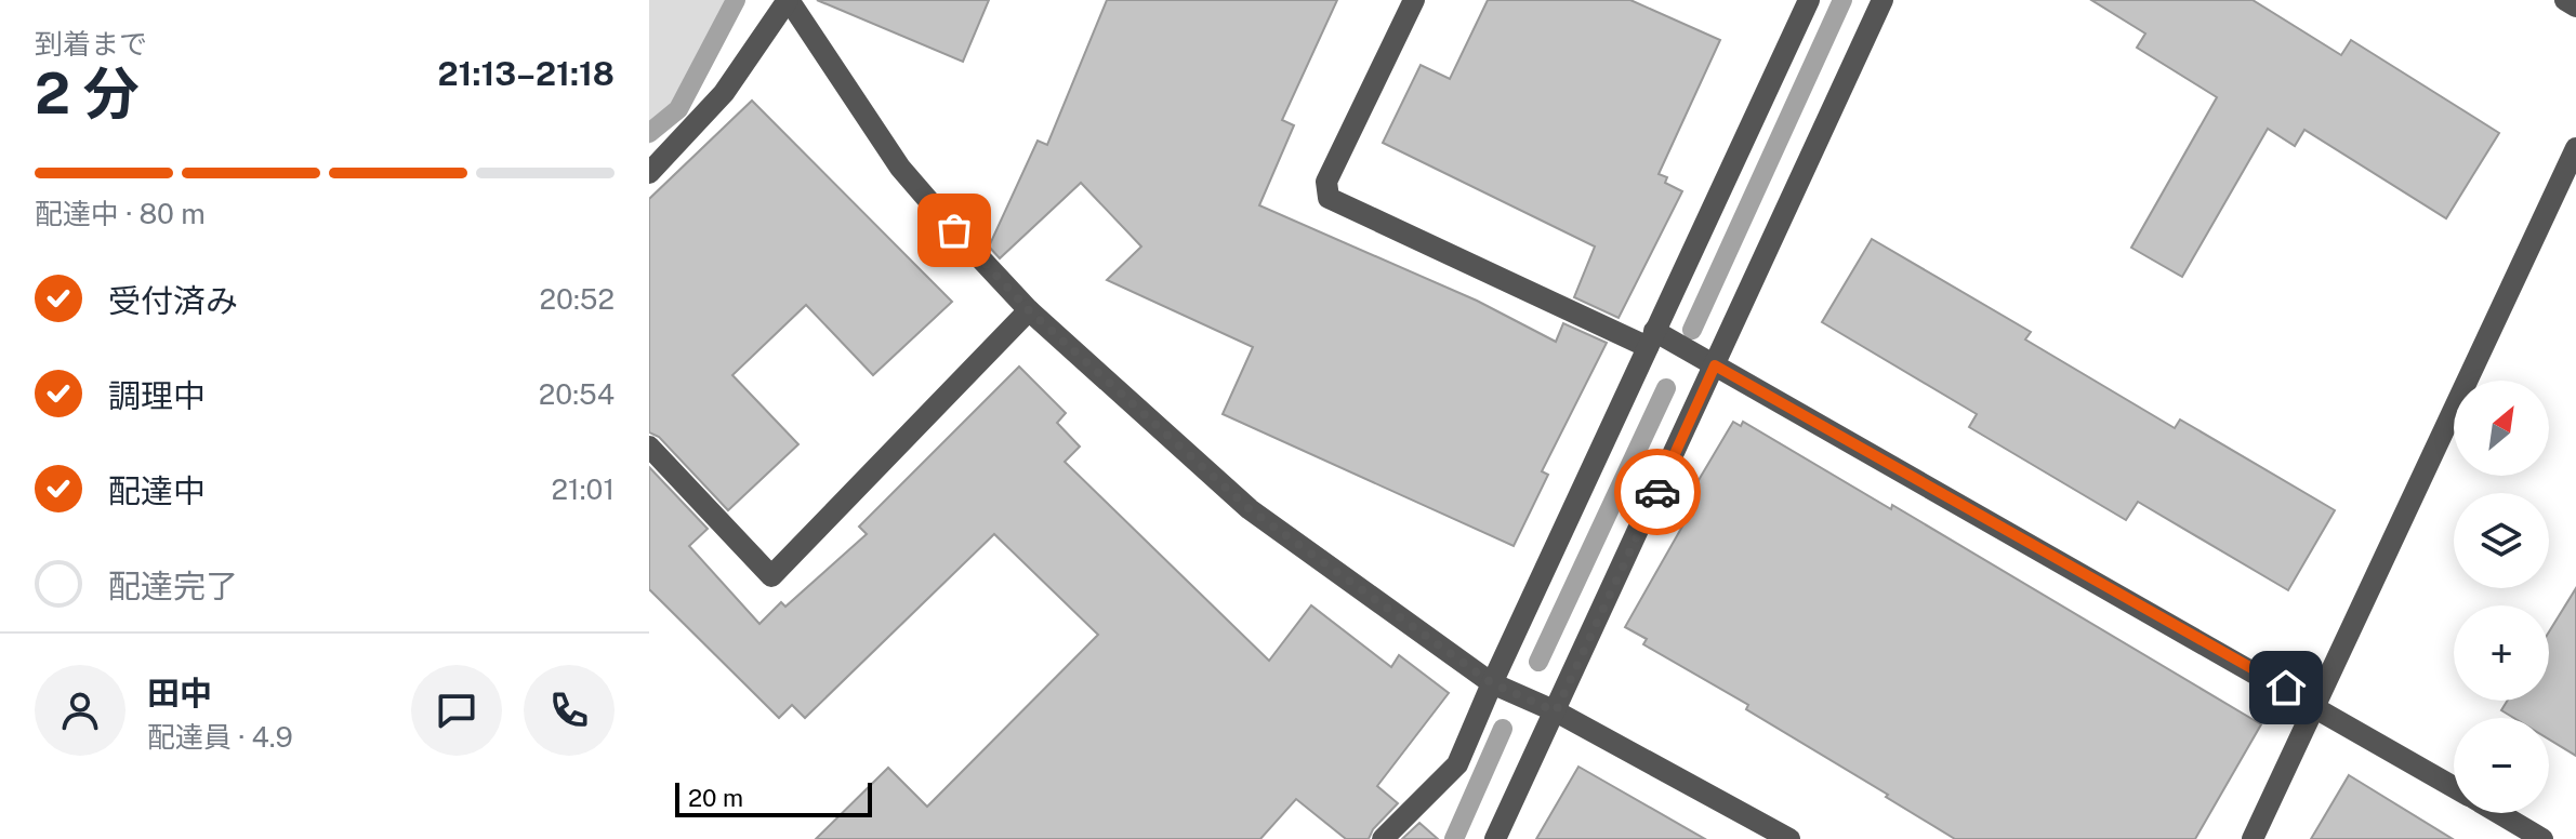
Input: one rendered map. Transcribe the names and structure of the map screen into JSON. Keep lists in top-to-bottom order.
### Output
{
  "scale_bar": "20 m",
  "north": "top right",
  "page": {
    "heading": ["2 分", "到着まで", "21:13–21:18"],
    "panel": ["田中", "配達員 · 4.9"],
    "bar": "配達中 · 80 m",
    "list": [
      ["受付済み", "20:52"],
      ["調理中", "20:54"],
      ["配達中", "21:01"],
      "配達完了"
    ],
    "map_buttons": ["+", "−"],
    "scale": "20 m"
  }
}
